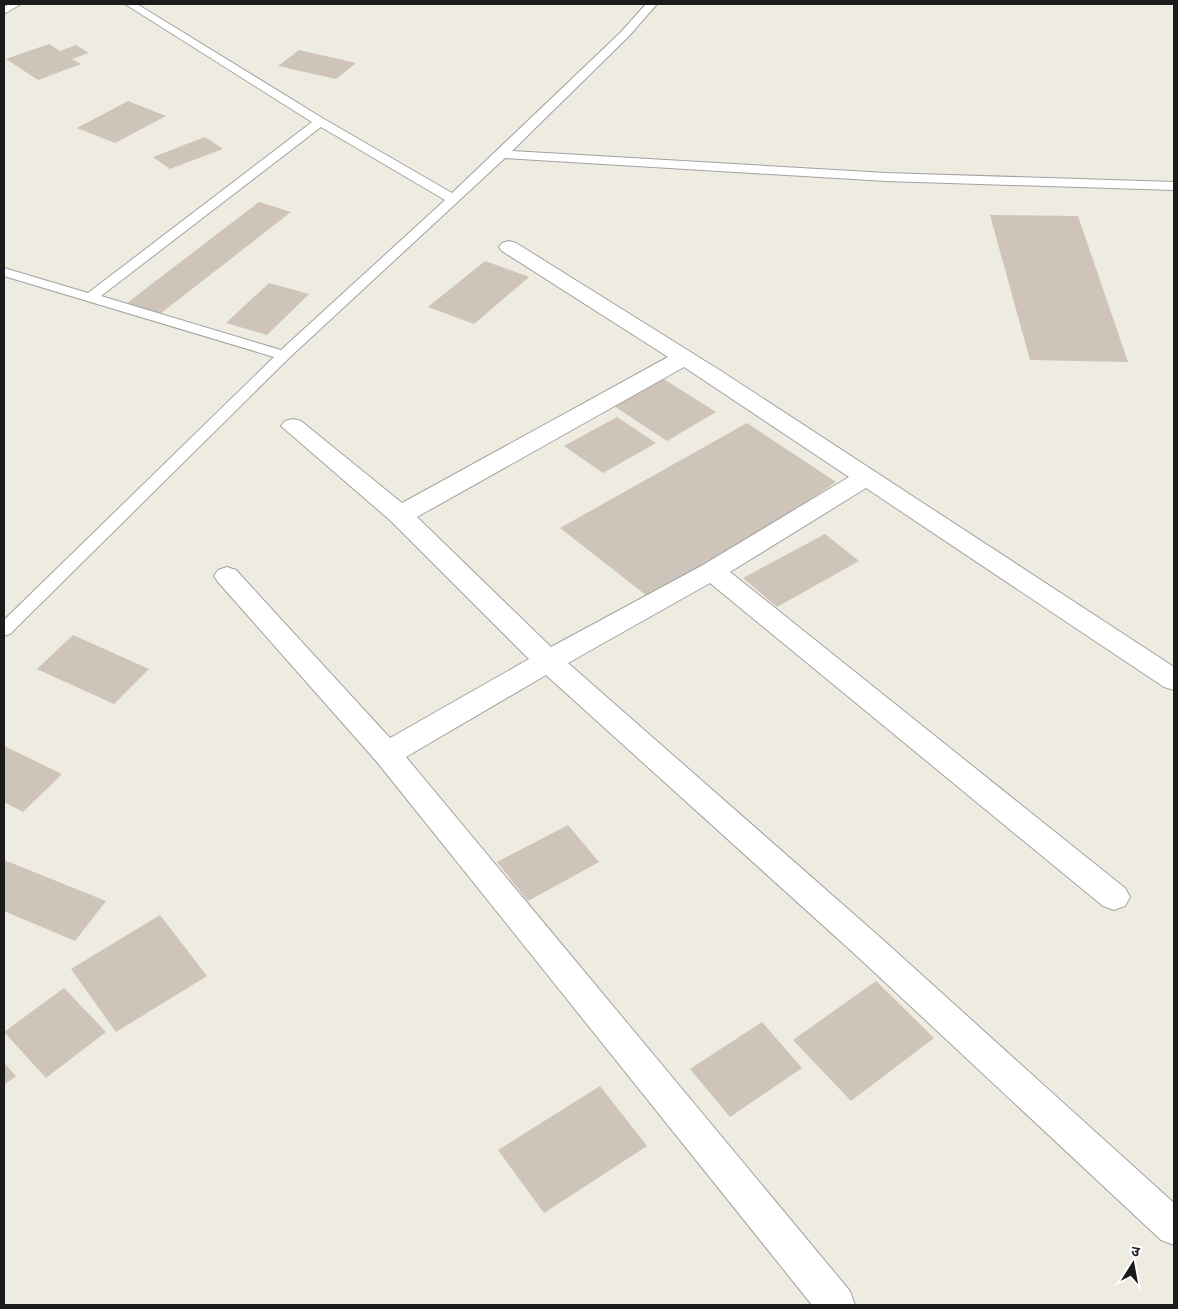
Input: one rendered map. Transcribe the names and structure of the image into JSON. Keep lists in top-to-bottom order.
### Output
{
  "north": "top"
}
